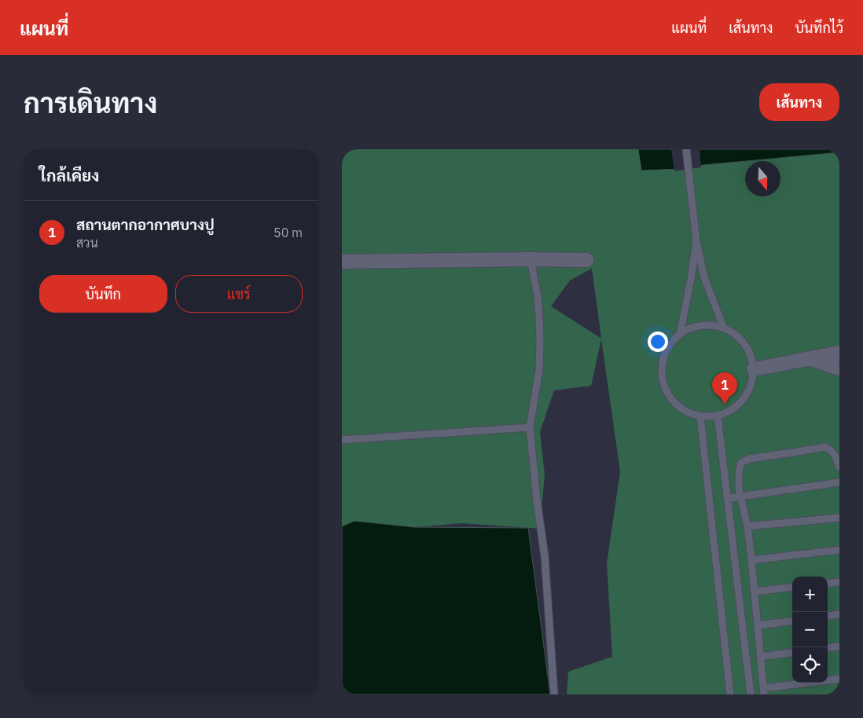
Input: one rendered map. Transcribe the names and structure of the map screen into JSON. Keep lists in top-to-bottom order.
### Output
{
  "north": "bottom",
  "page": {
    "header": "แผนที่",
    "nav": ["แผนที่", "เส้นทาง", "บันทึกไว้"],
    "buttons": [
      "เส้นทาง",
      ["บันทึก", "แชร์"]
    ],
    "title": "การเดินทาง",
    "heading": "ใกล้เคียง",
    "list": [
      {
        "mark": "1",
        "name": "สถานตากอากาศบางปู",
        "note": "สวน",
        "value": "50 m"
      }
    ],
    "pins": "1",
    "map_buttons": ["+", "−"]
  }
}
